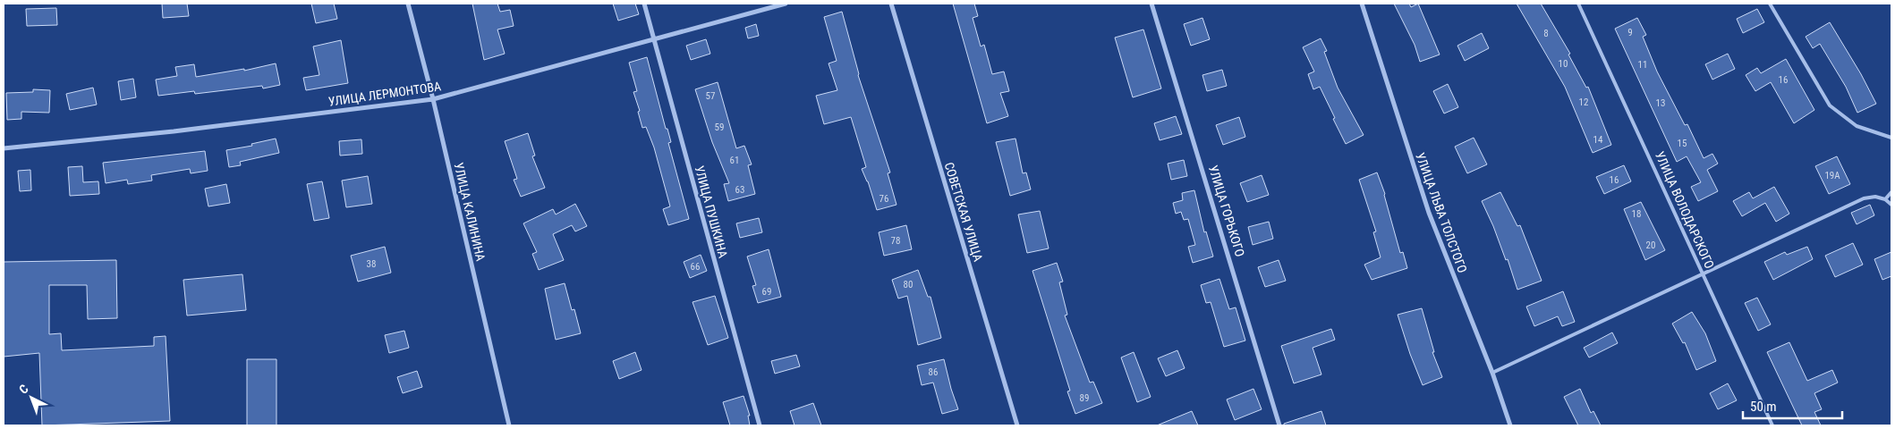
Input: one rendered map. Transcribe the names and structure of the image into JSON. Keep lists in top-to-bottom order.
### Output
{
  "streets": {
    "street": [
      "УЛИЦА ЛЕРМОНТОВА",
      "УЛИЦА ГОРЬКОГО",
      "УЛИЦА КАЛИНИНА",
      "УЛИЦА ПУШКИНА",
      "СОВЕТСКАЯ УЛИЦА",
      "УЛИЦА ЛЬВА ТОЛСТОГО"
    ],
    "lane": ["УЛИЦА ВОЛОДАРСКОГО"]
  },
  "crossings": [
    ["УЛИЦА ЛЕРМОНТОВА", "УЛИЦА КАЛИНИНА"],
    ["УЛИЦА ЛЕРМОНТОВА", "УЛИЦА ПУШКИНА"]
  ],
  "house_numbers": [
    "9",
    "8",
    "10",
    "11",
    "16",
    "57",
    "12",
    "13",
    "59",
    "14",
    "15",
    "61",
    "19А",
    "16",
    "63",
    "76",
    "18",
    "78",
    "20",
    "38",
    "66",
    "80",
    "69",
    "86",
    "89"
  ],
  "scale_bar": "50 m",
  "north": "top left"
}
